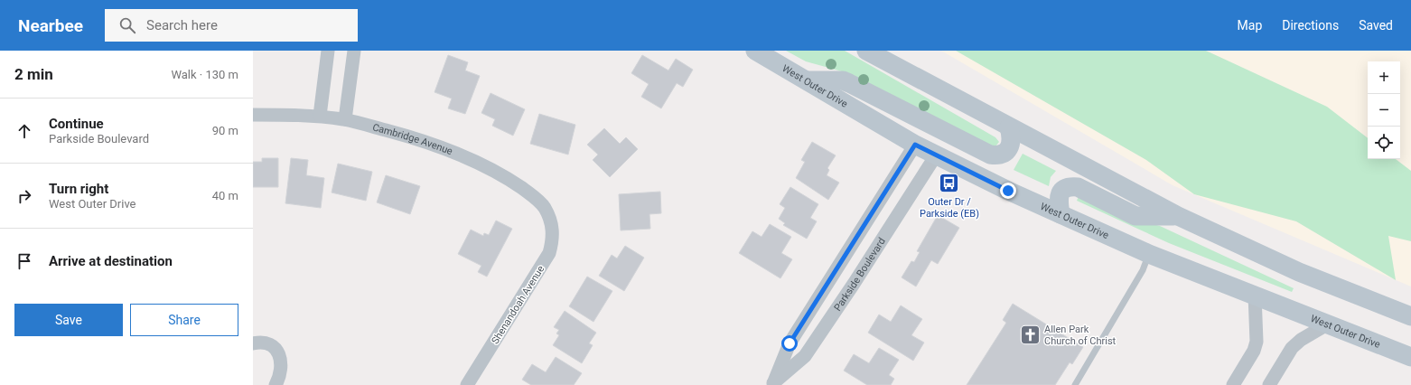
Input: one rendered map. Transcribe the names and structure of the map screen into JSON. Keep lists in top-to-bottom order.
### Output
{
  "streets": {
    "main road": ["West Outer Drive"],
    "street": ["Cambridge Avenue", "Parkside Boulevard", "Shenandoah Avenue"]
  },
  "crossings": [
    ["West Outer Drive", "Parkside Boulevard"],
    ["Cambridge Avenue", "Shenandoah Avenue"]
  ],
  "places": {
    "bus stop": ["Outer Dr / Parkside (EB)"],
    "church": ["Allen Park Church of Christ"]
  },
  "page": {
    "header": "Nearbee",
    "search": "Search here",
    "nav": ["Map", "Directions", "Saved"],
    "heading": ["2 min", "Walk · 130 m"],
    "map_buttons": ["+", "−"],
    "list": [
      ["Continue", "Parkside Boulevard", "90 m"],
      ["Turn right", "West Outer Drive", "40 m"],
      "Arrive at destination"
    ],
    "buttons": ["Save", "Share"]
  }
}
